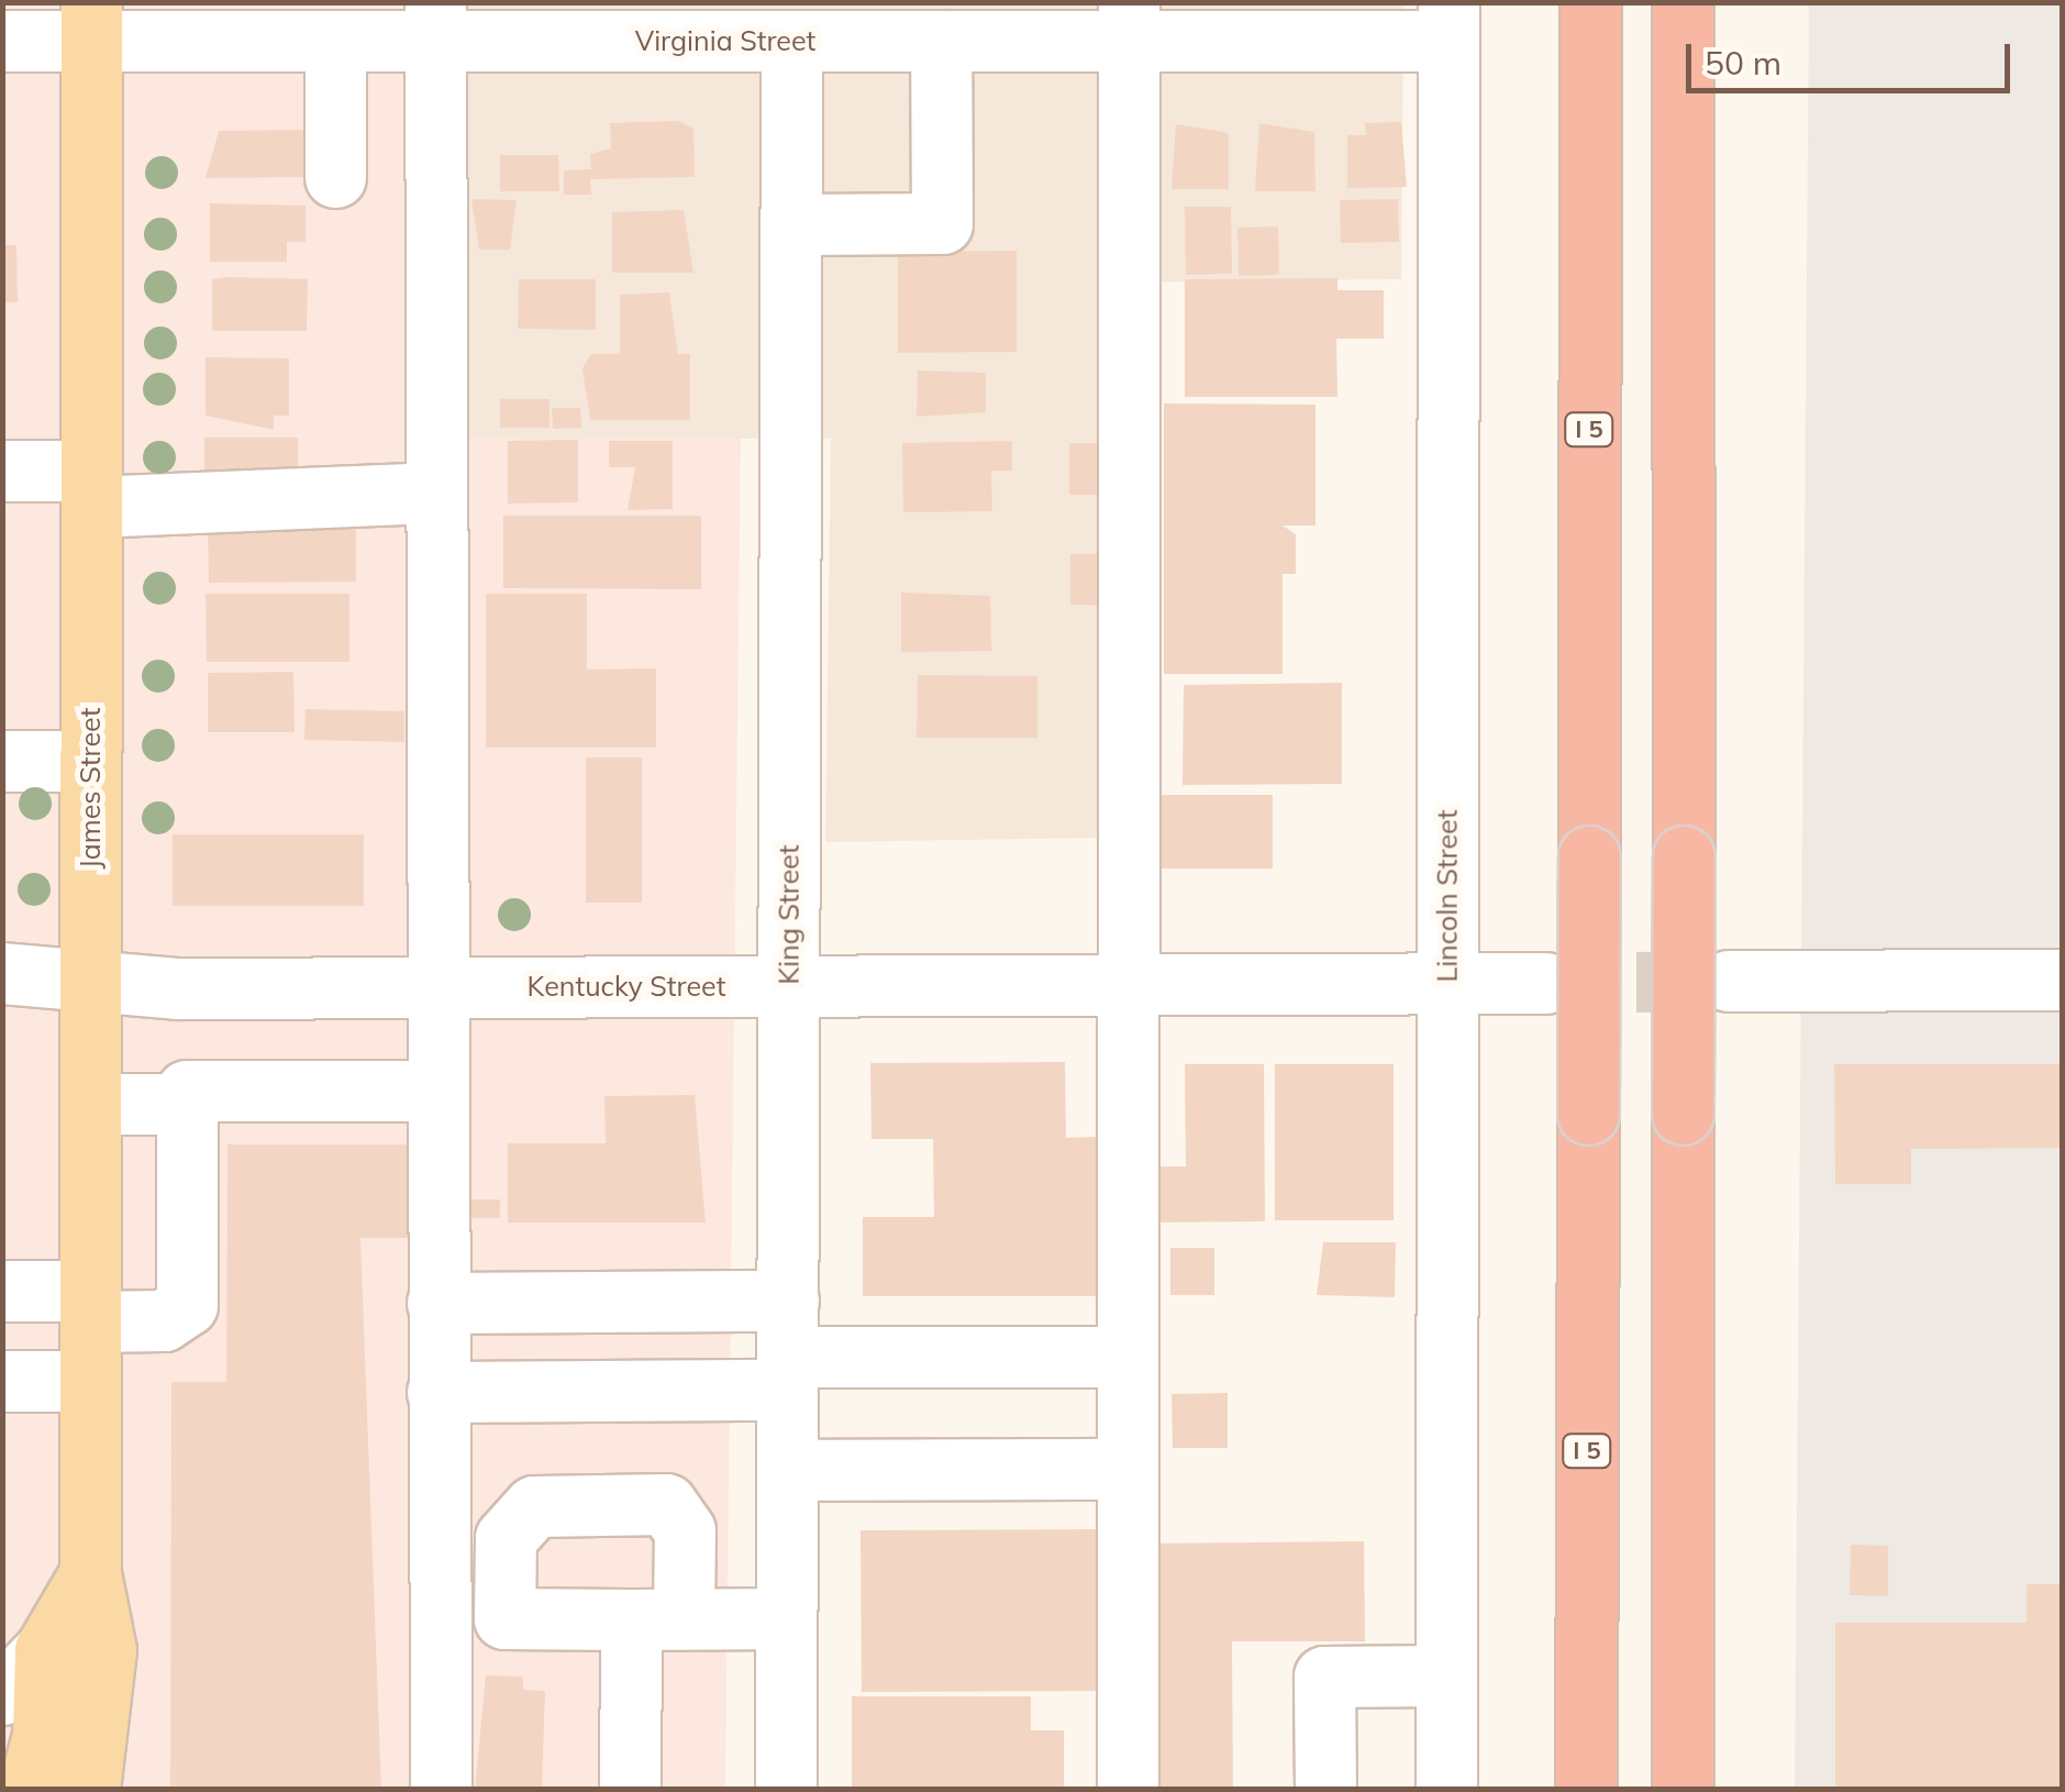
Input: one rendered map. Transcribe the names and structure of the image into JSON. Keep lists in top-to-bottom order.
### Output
{
  "streets": {
    "highway": ["I 5"],
    "main road": ["James Street"],
    "street": [
      "Virginia Street",
      "Lincoln Street",
      "King Street",
      "Kentucky Street"
    ]
  },
  "crossings": [
    ["Virginia Street", "James Street"],
    ["Virginia Street", "Lincoln Street"],
    ["Virginia Street", "King Street"],
    ["James Street", "Kentucky Street"],
    ["Lincoln Street", "Kentucky Street"],
    ["King Street", "Kentucky Street"]
  ],
  "scale_bar": "50 m"
}
